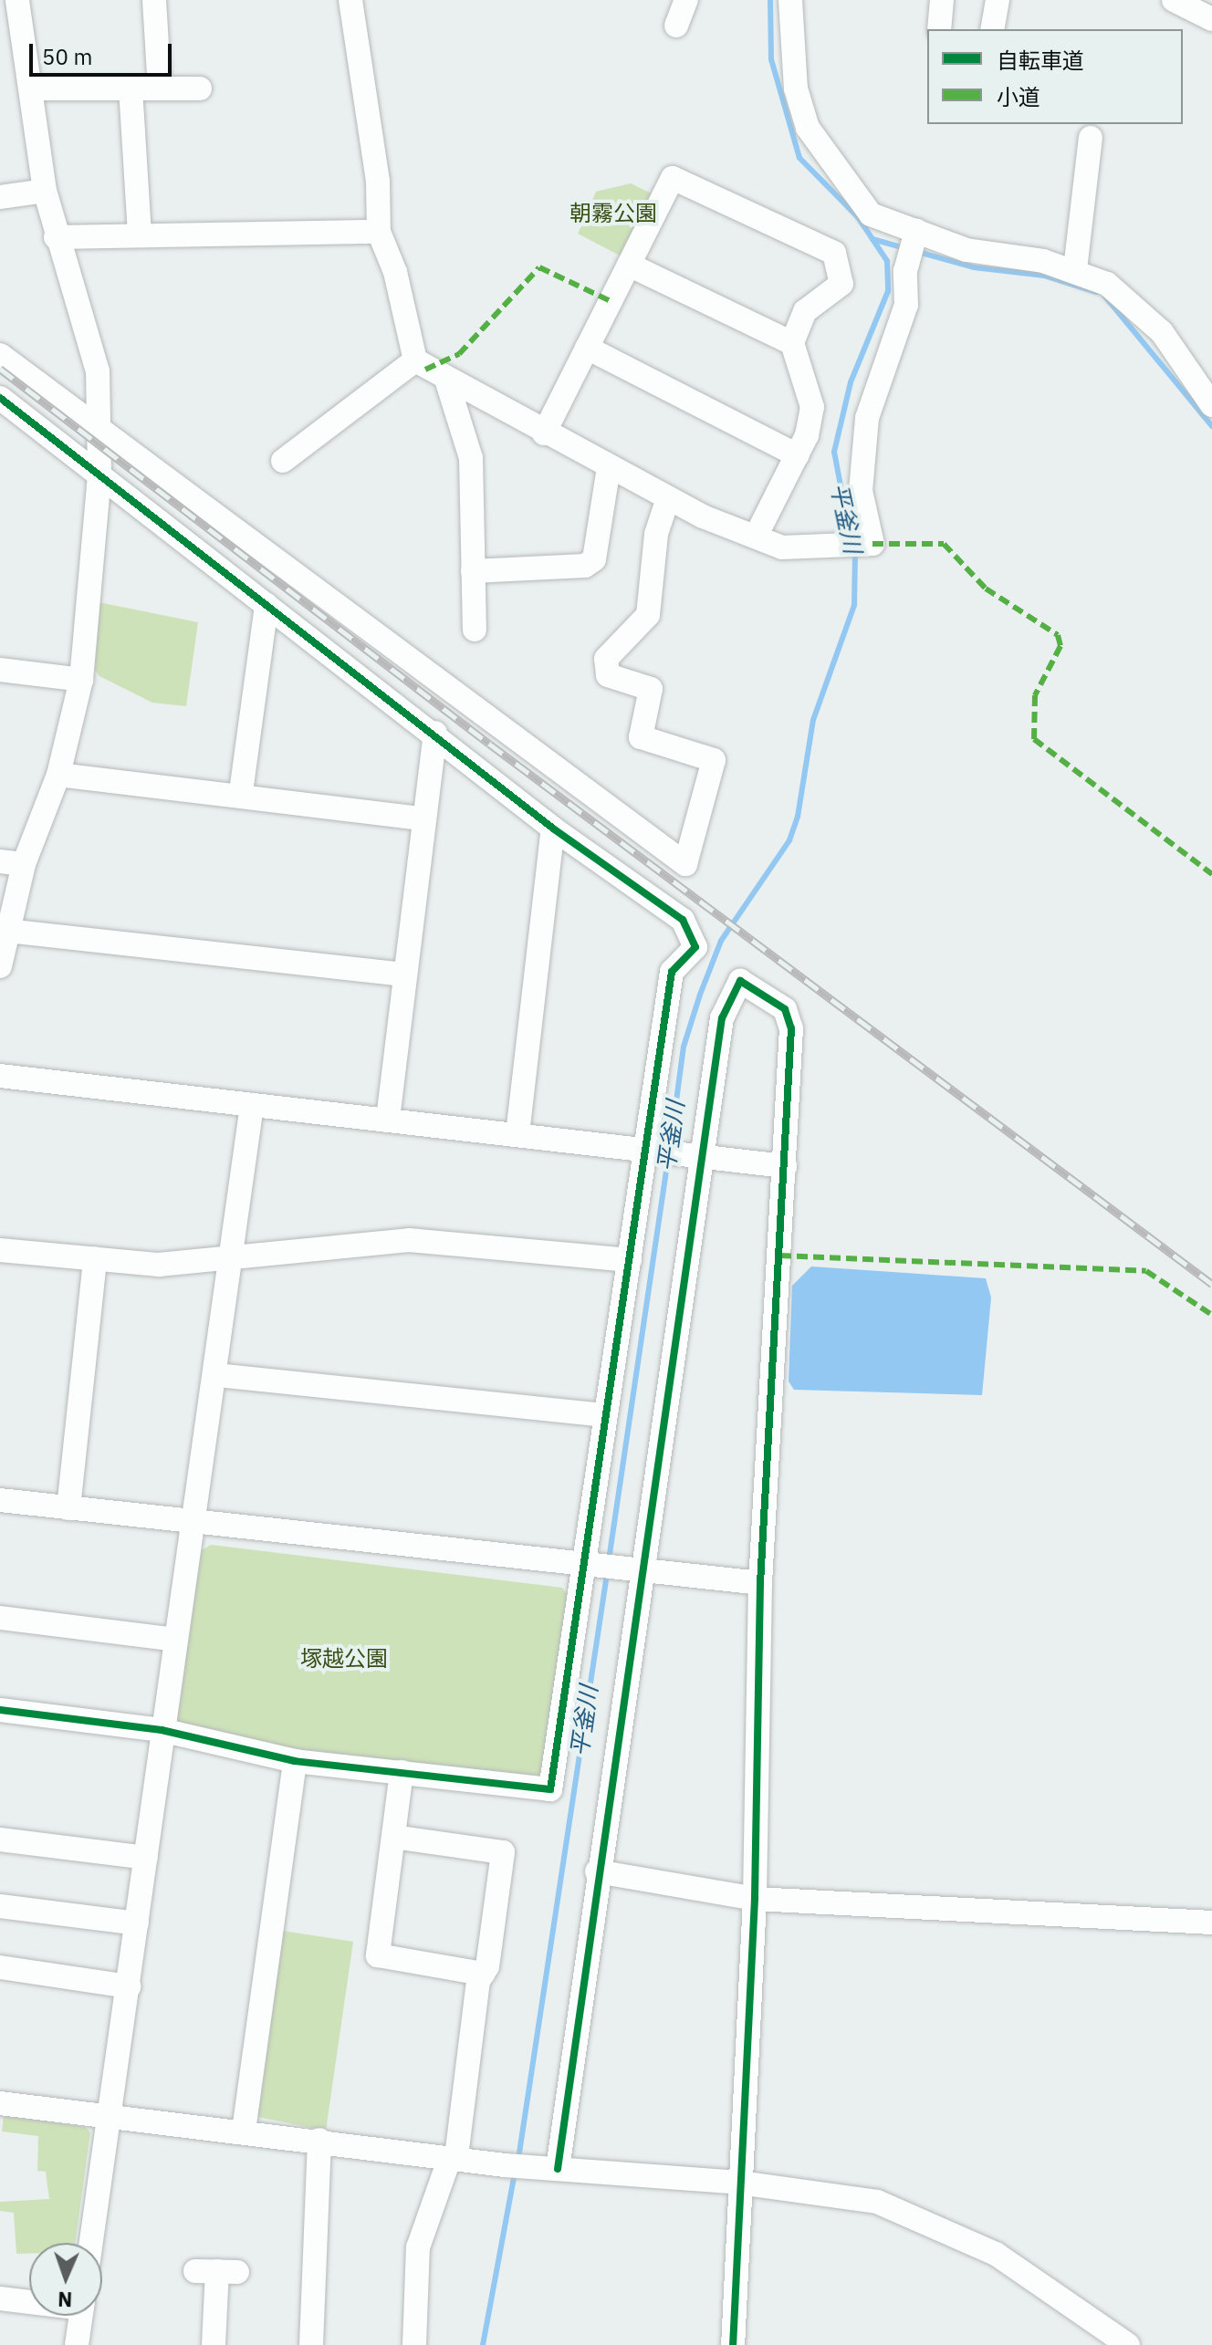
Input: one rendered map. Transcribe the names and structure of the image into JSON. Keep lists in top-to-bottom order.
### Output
{
  "water": ["平釜川"],
  "parks": ["朝霧公園", "塚越公園"],
  "legend": ["自転車道", "小道"],
  "scale_bar": "50 m",
  "north": "bottom"
}
